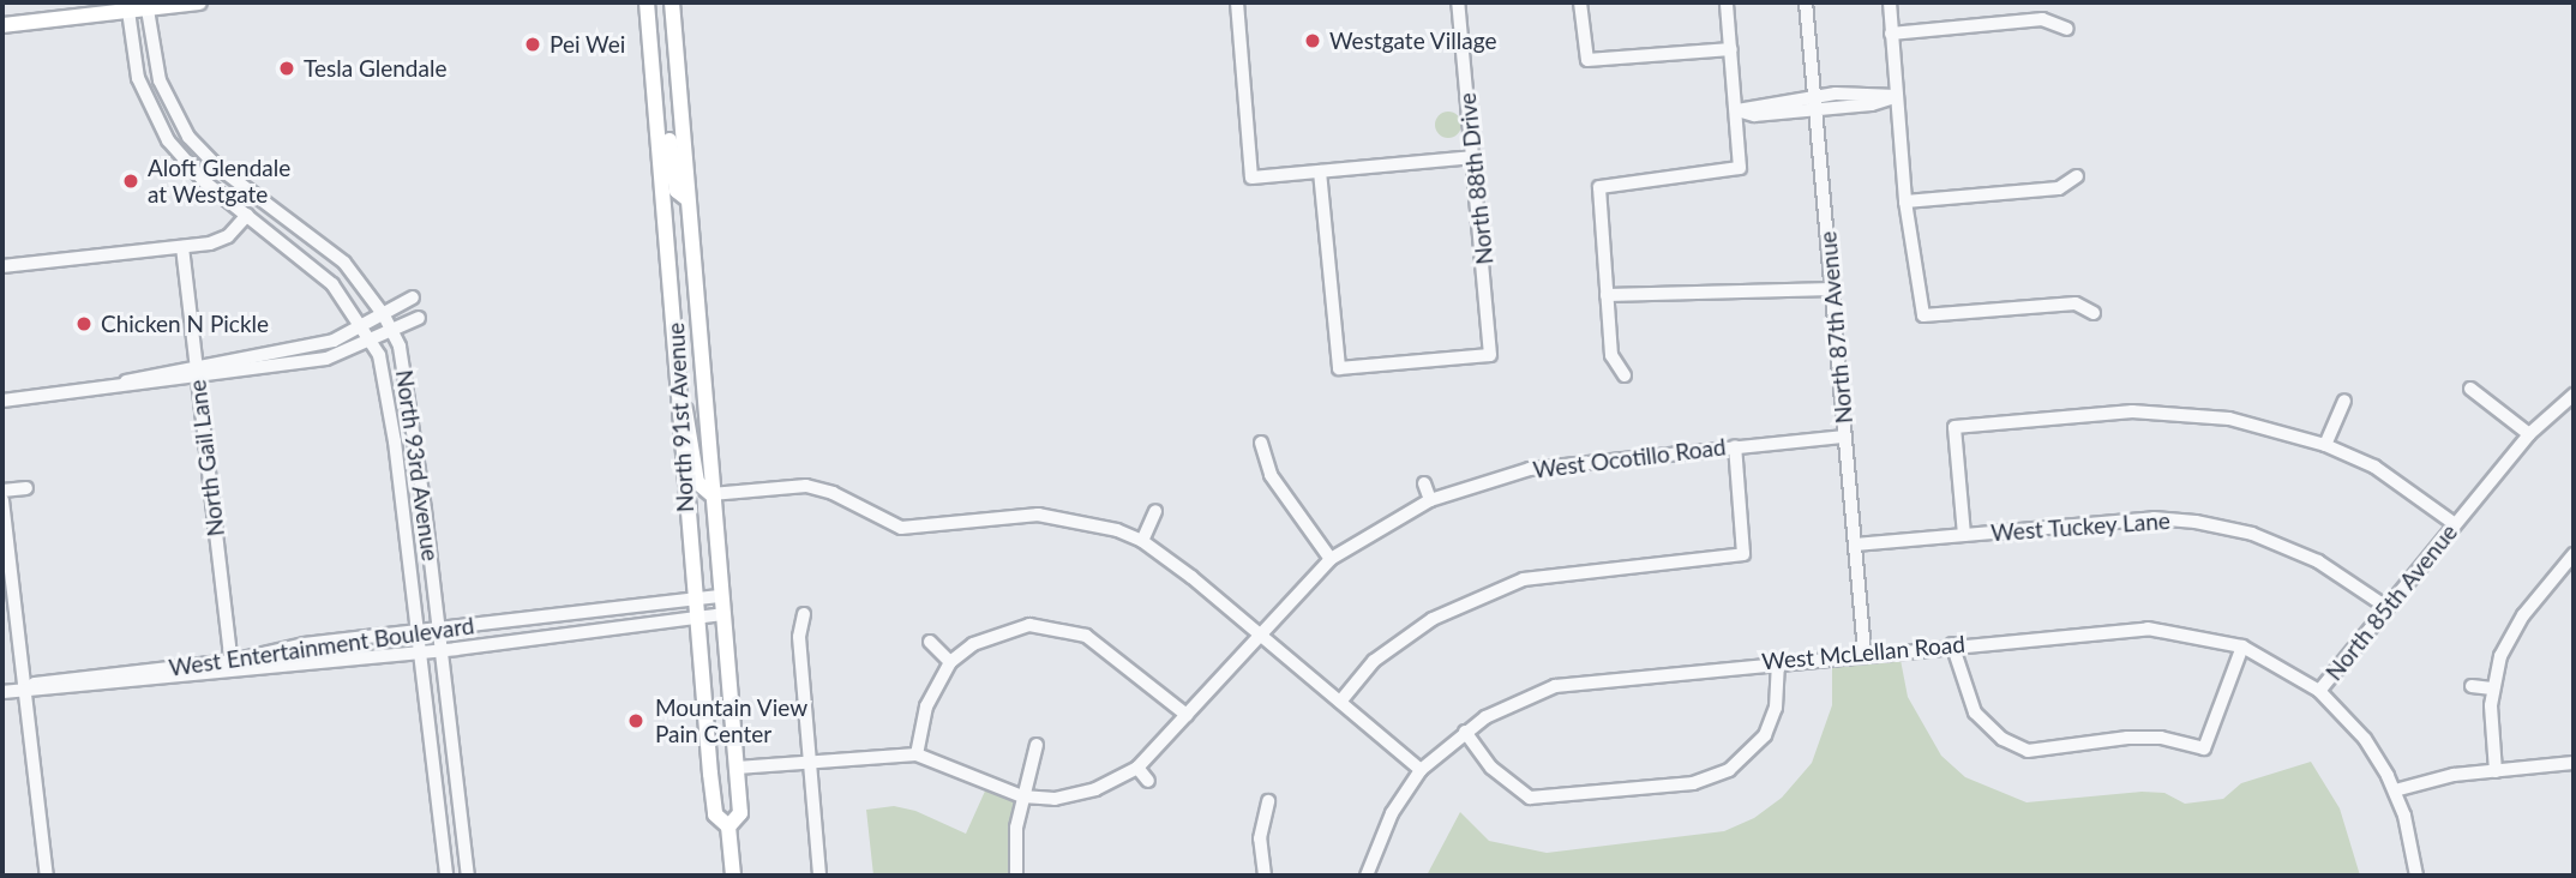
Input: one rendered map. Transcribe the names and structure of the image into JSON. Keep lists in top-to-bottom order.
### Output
{
  "streets": {
    "main road": ["North 91st Avenue"],
    "street": [
      "North 88th Drive",
      "North 87th Avenue",
      "North Gail Lane",
      "West Ocotillo Road",
      "North 93rd Avenue",
      "West Tuckey Lane",
      "North 85th Avenue",
      "West Entertainment Boulevard",
      "West McLellan Road"
    ]
  },
  "crossings": [
    ["North 87th Avenue", "West Ocotillo Road"],
    ["North 87th Avenue", "West Tuckey Lane"],
    ["North 87th Avenue", "West McLellan Road"],
    ["North 91st Avenue", "West Entertainment Boulevard"],
    ["North Gail Lane", "West Entertainment Boulevard"],
    ["North 93rd Avenue", "West Entertainment Boulevard"],
    ["West Tuckey Lane", "North 85th Avenue"],
    ["North 85th Avenue", "West McLellan Road"]
  ],
  "places": [
    "Westgate Village",
    "Pei Wei",
    "Tesla Glendale",
    "Aloft Glendale at Westgate",
    "Chicken N Pickle",
    "Mountain View Pain Center"
  ]
}
